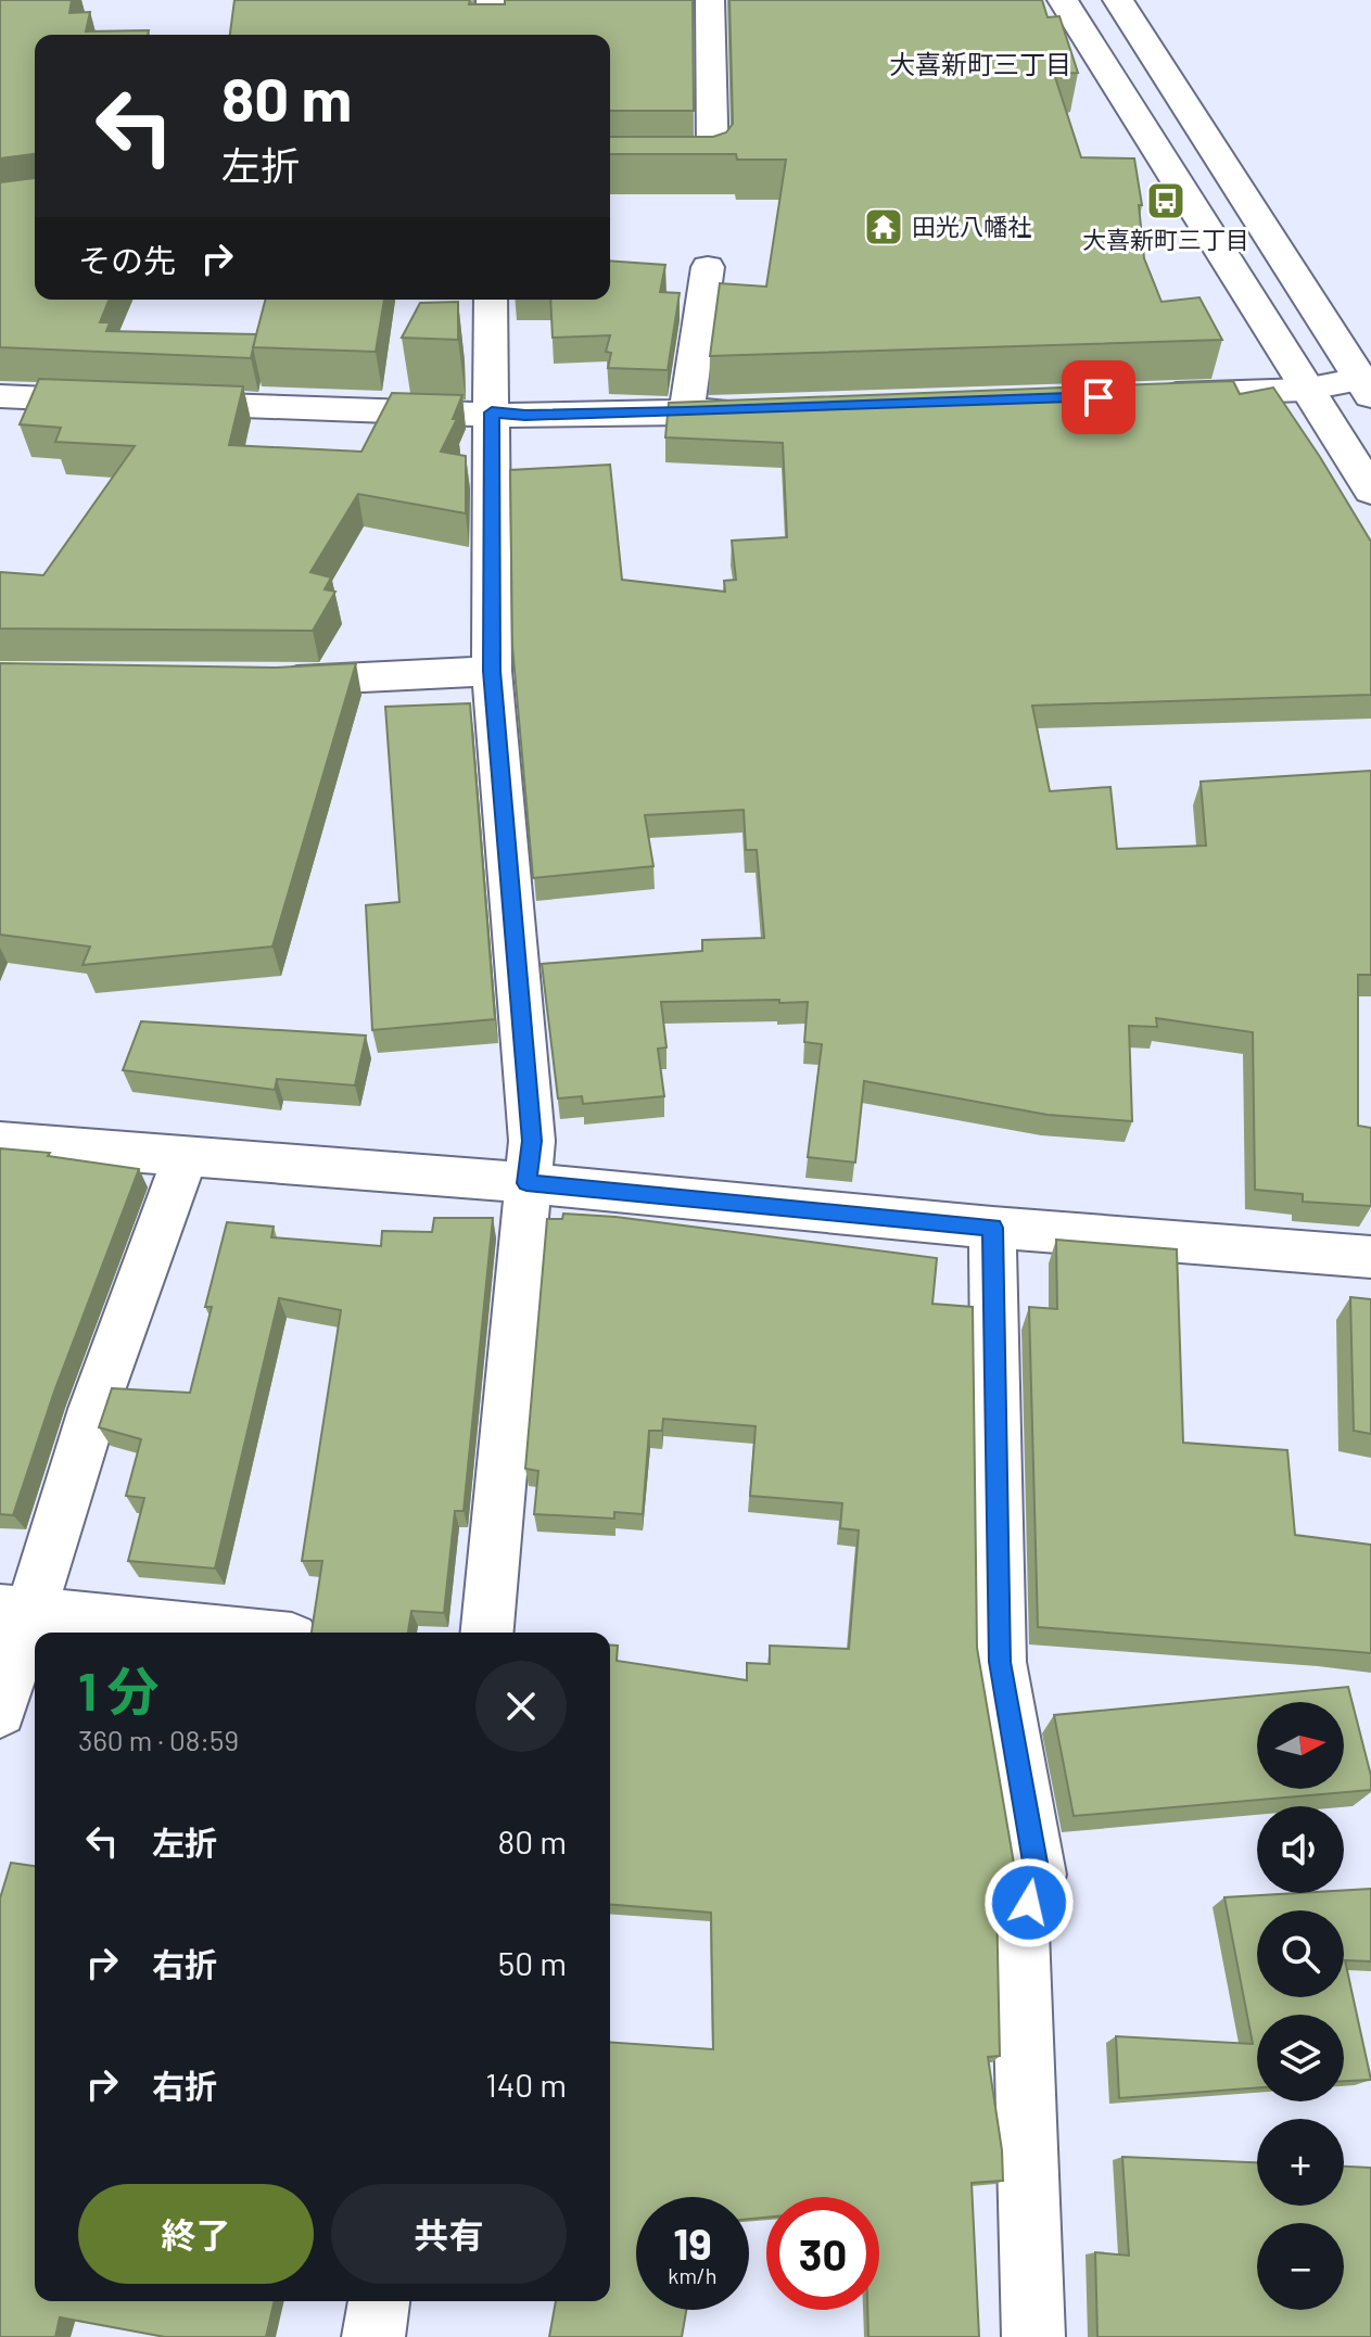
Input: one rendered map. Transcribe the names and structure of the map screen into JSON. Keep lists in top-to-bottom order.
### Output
{
  "districts": ["大喜新町三丁目"],
  "places": {
    "bus stop": ["大喜新町三丁目"],
    "temple": ["田光八幡社"]
  },
  "north": "right",
  "page": {
    "turn": ["80 m", "左折"],
    "then": "その先",
    "heading": ["1 分", "360 m · 08:59"],
    "map_buttons": ["+", "−"],
    "list": [
      {
        "name": "左折",
        "value": "80 m"
      },
      {
        "name": "右折",
        "value": "50 m"
      },
      {
        "name": "右折",
        "value": "140 m"
      }
    ],
    "buttons": ["終了", "共有"],
    "speed": "19 km/h",
    "limit": "30"
  }
}
